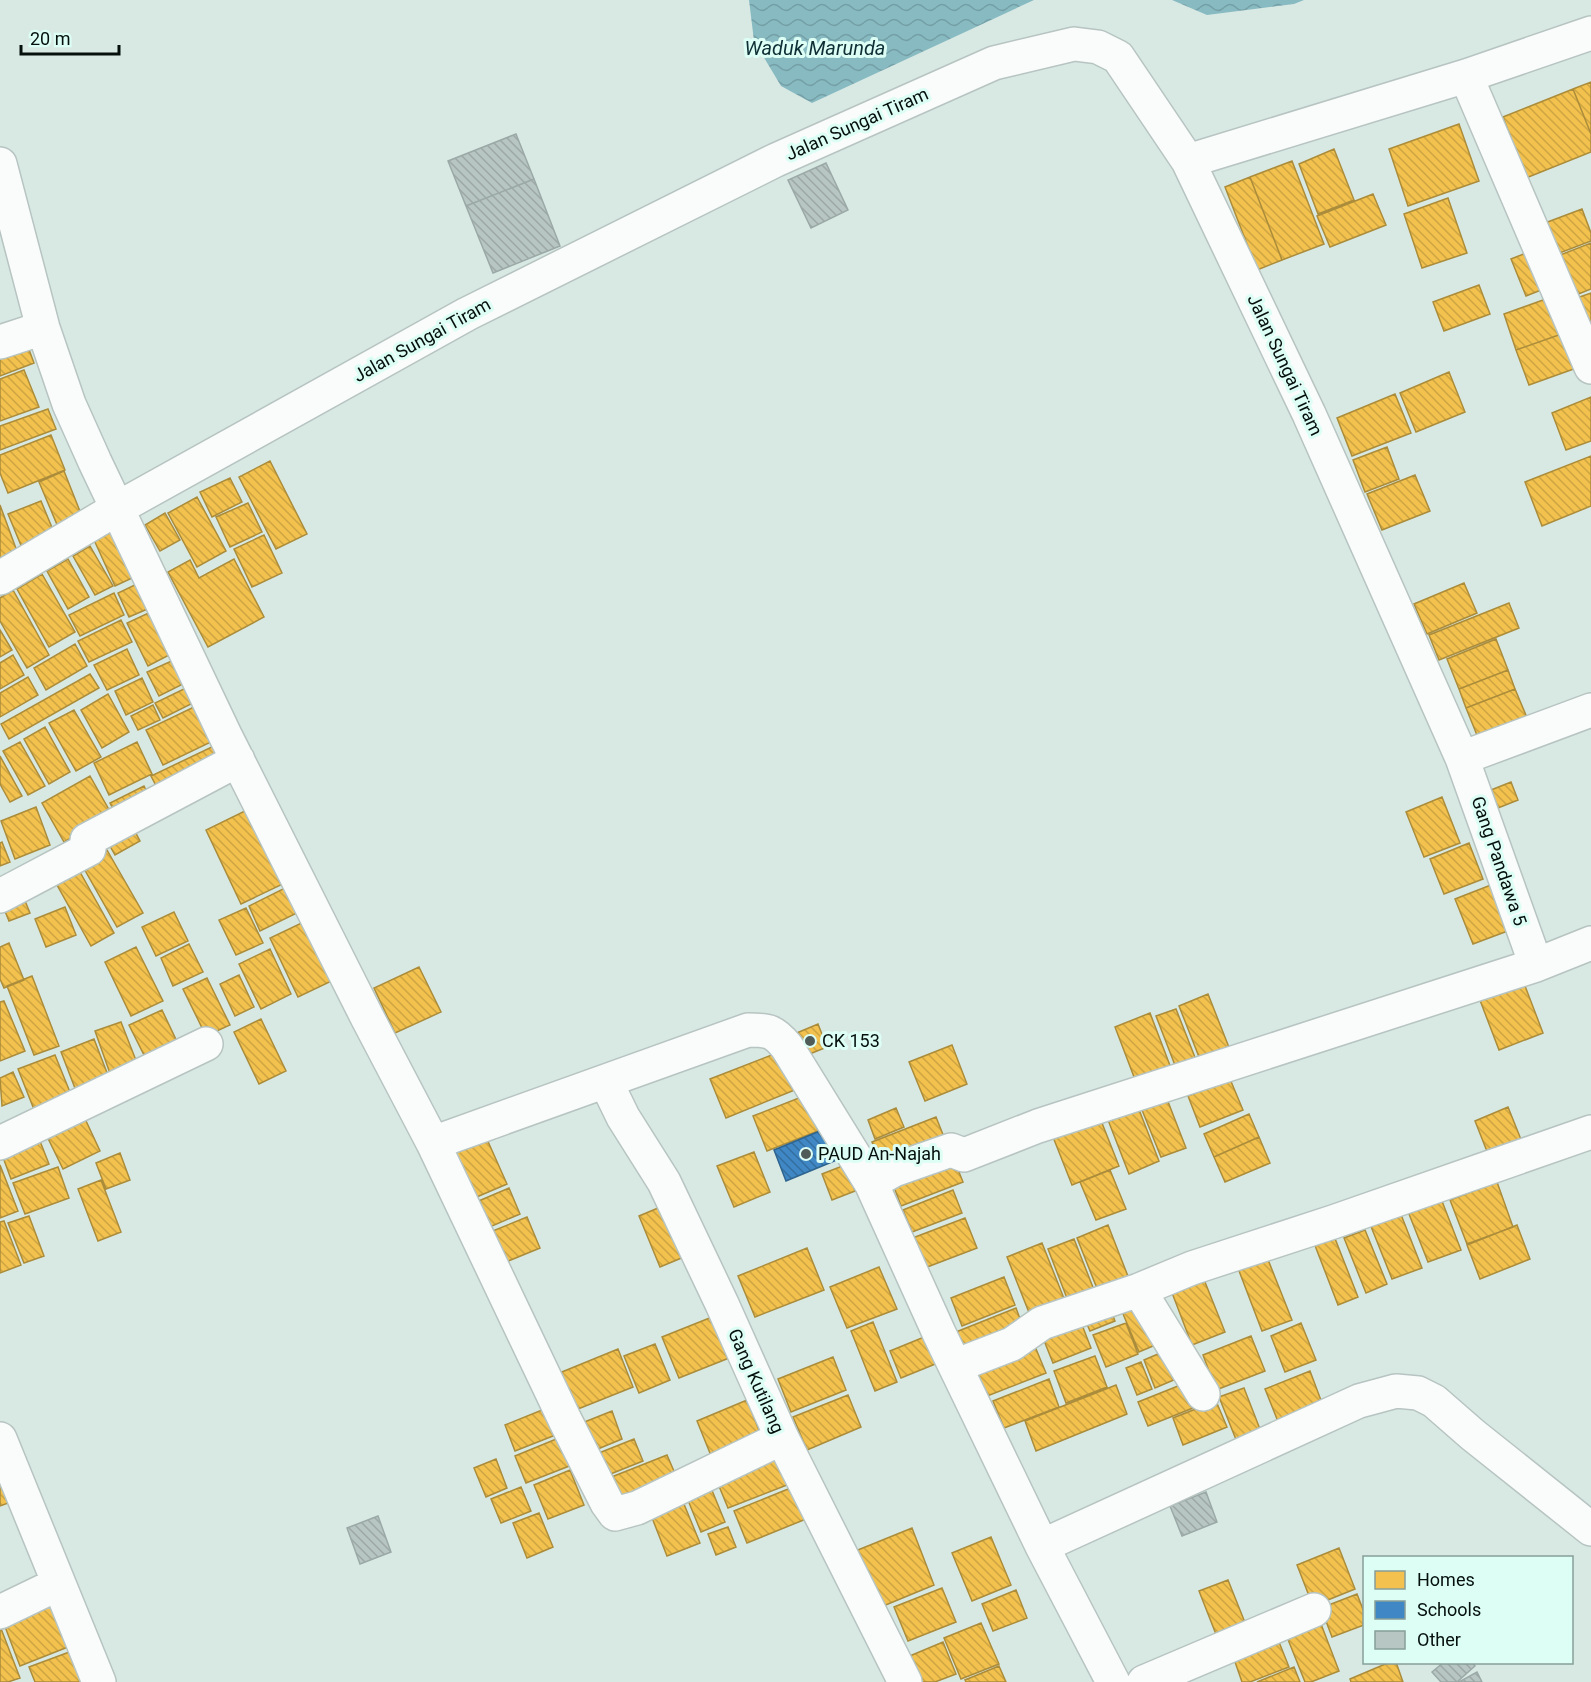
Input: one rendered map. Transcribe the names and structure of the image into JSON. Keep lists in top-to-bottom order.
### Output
{
  "streets": {
    "street": ["Jalan Sungai Tiram", "Gang Pandawa 5", "Gang Kutilang"]
  },
  "crossings": [
    ["Jalan Sungai Tiram", "Gang Pandawa 5"]
  ],
  "water": ["Waduk Marunda"],
  "places": ["CK 153", "PAUD An-Najah"],
  "legend": ["Homes", "Schools", "Other"],
  "scale_bar": "20 m"
}
